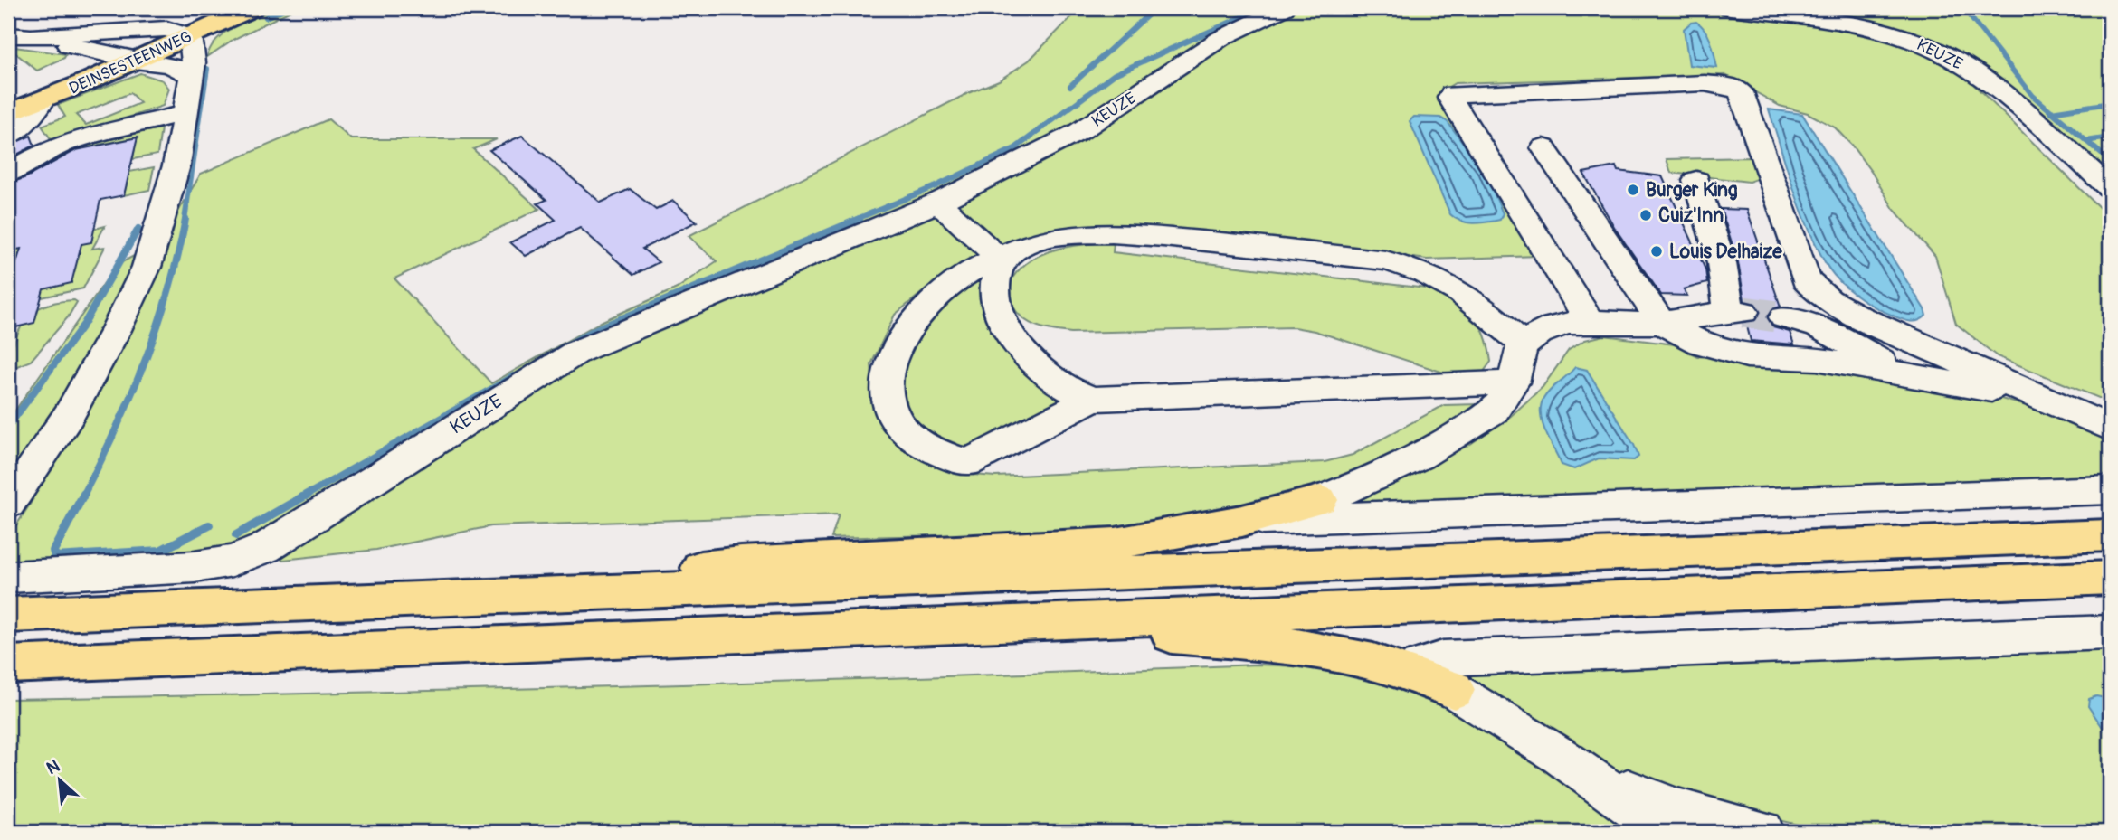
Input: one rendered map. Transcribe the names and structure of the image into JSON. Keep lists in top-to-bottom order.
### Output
{
  "streets": {
    "highway": ["DEINSESTEENWEG"],
    "street": ["KEUZE"]
  },
  "places": ["Burger King", "Cuiz'Inn", "Louis Delhaize"],
  "north": "top left"
}
